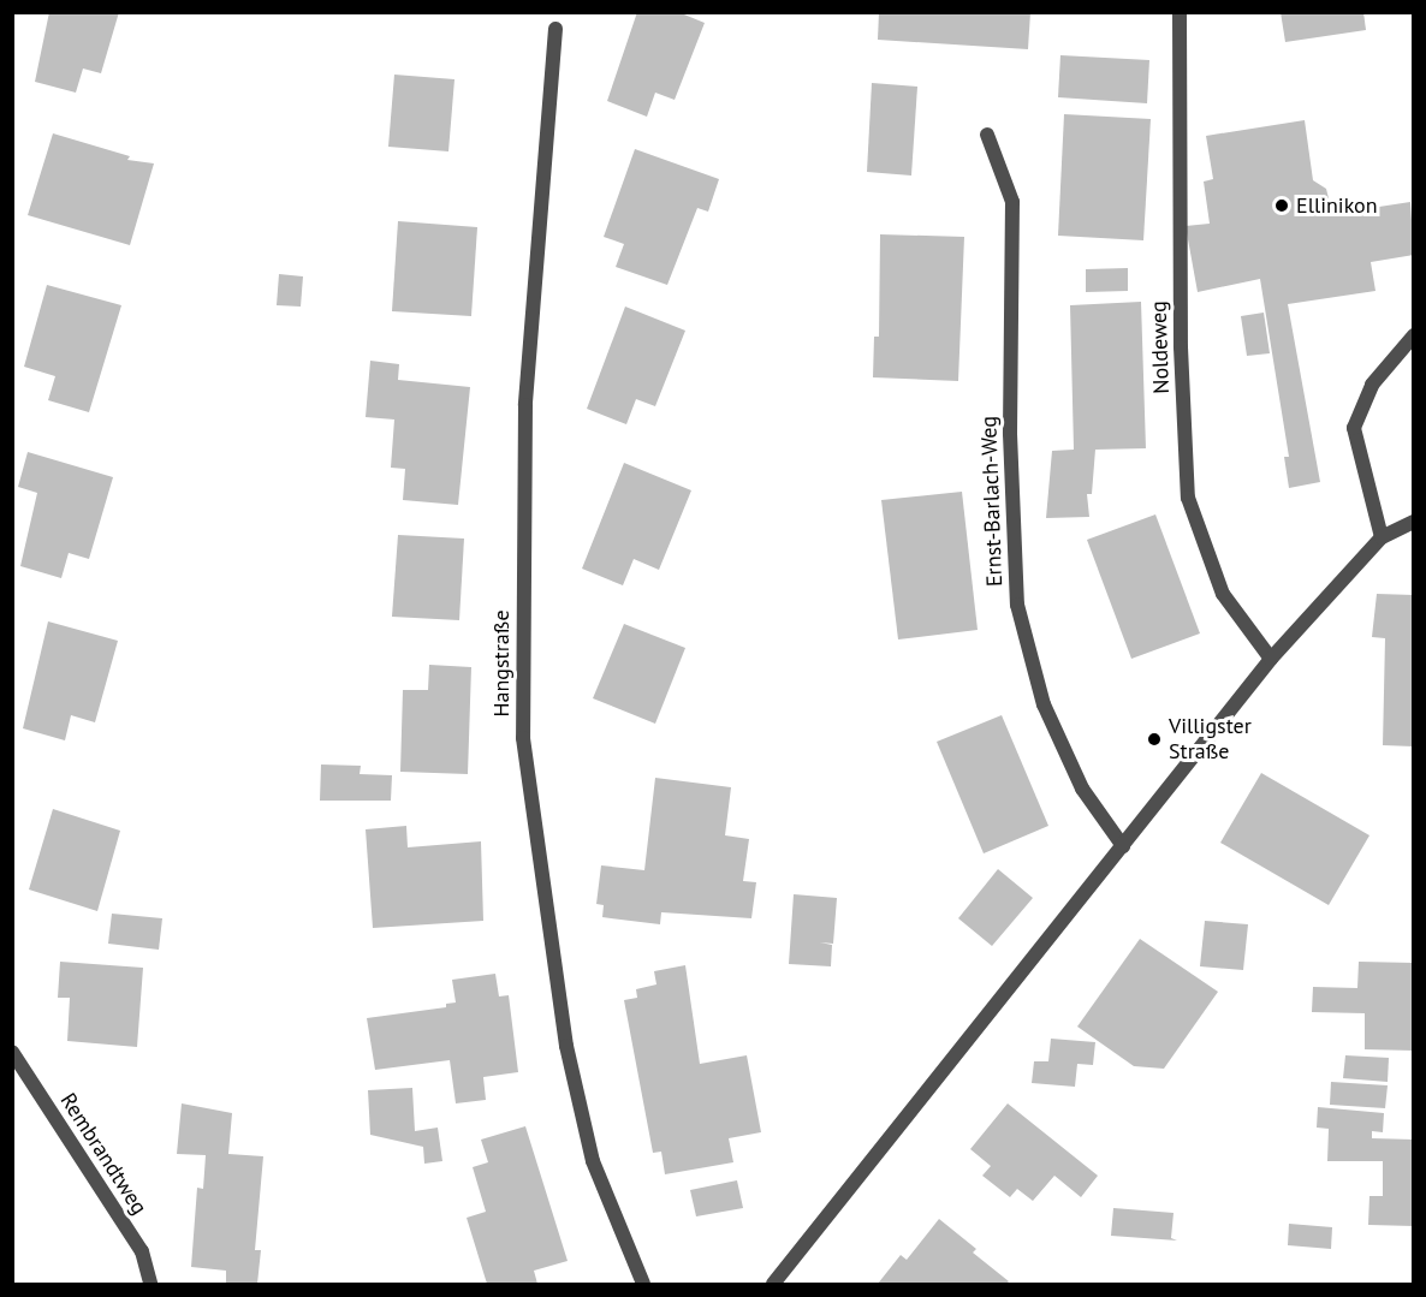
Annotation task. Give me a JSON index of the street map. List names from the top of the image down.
{
  "streets": {
    "street": [
      "Noldeweg",
      "Ernst-Barlach-Weg",
      "Hangstraße",
      "Rembrandtweg"
    ]
  },
  "places": ["Ellinikon", "Villigster Straße"]
}
